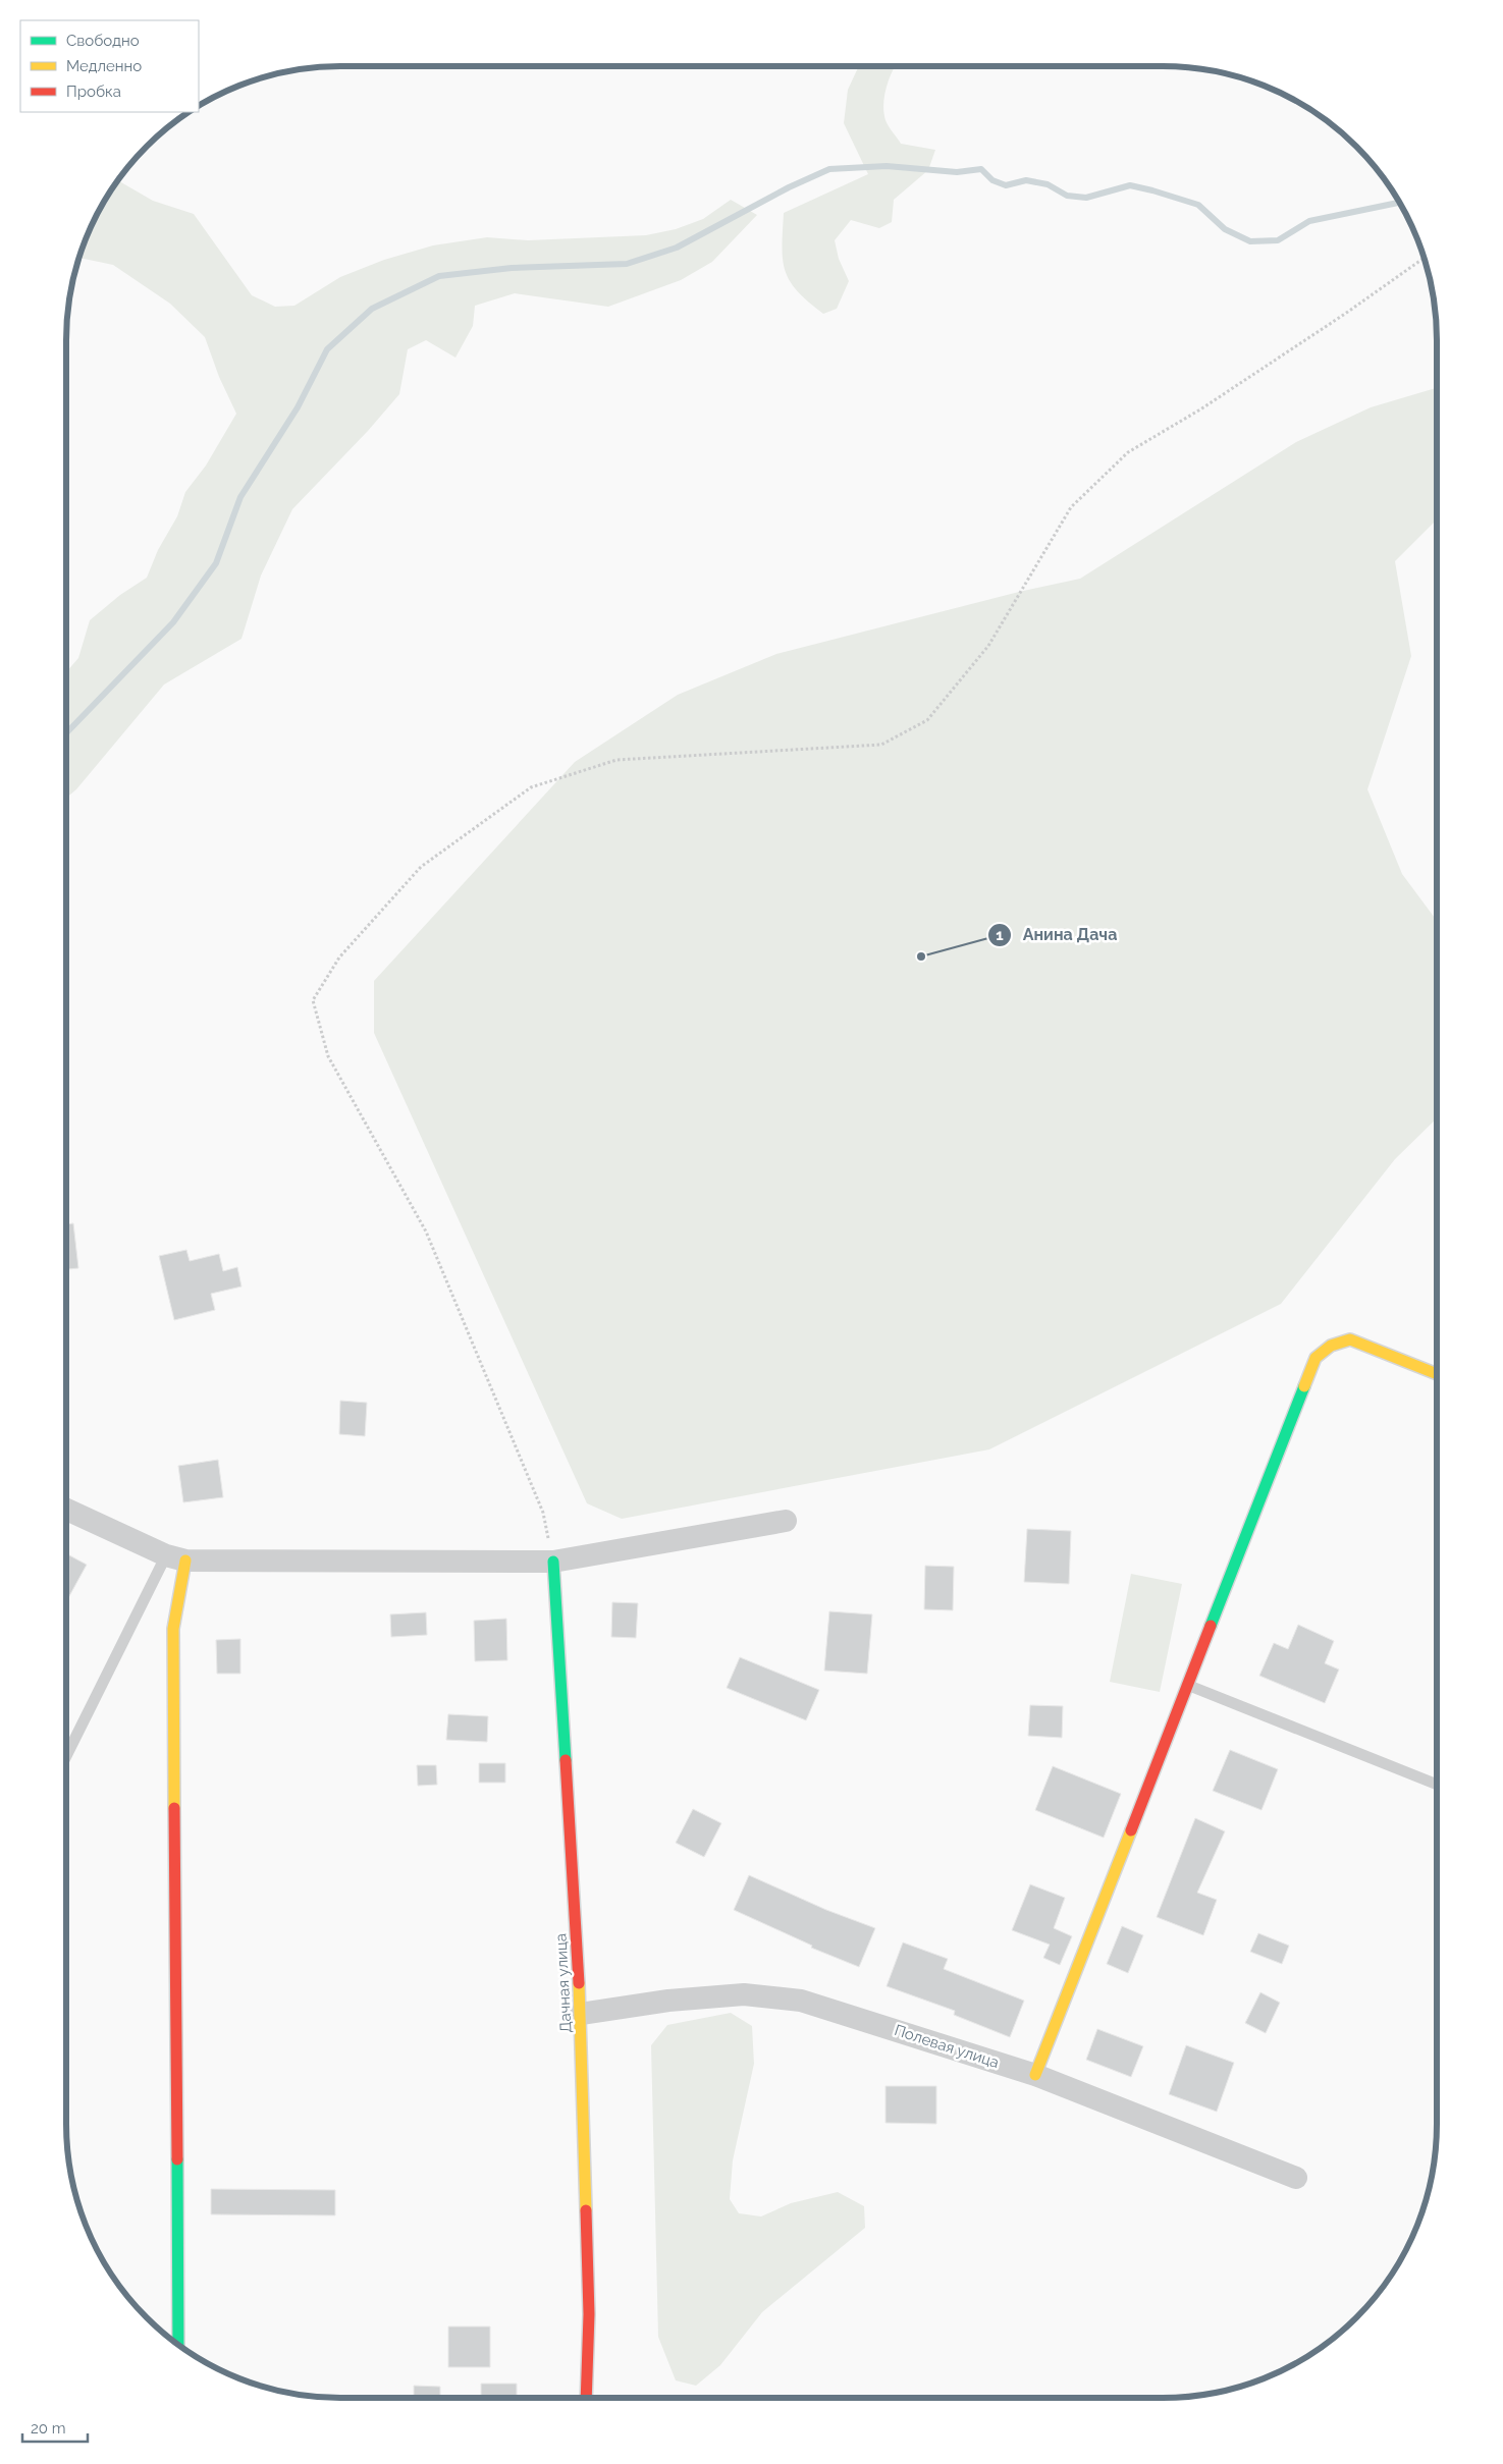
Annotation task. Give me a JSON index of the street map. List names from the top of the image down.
{
  "streets": {
    "street": ["Дачная улица", "Полевая улица"]
  },
  "crossings": [
    ["Дачная улица", "Полевая улица"]
  ],
  "places": ["Анина Дача"],
  "legend": ["Свободно", "Медленно", "Пробка"],
  "scale_bar": "20 m"
}
